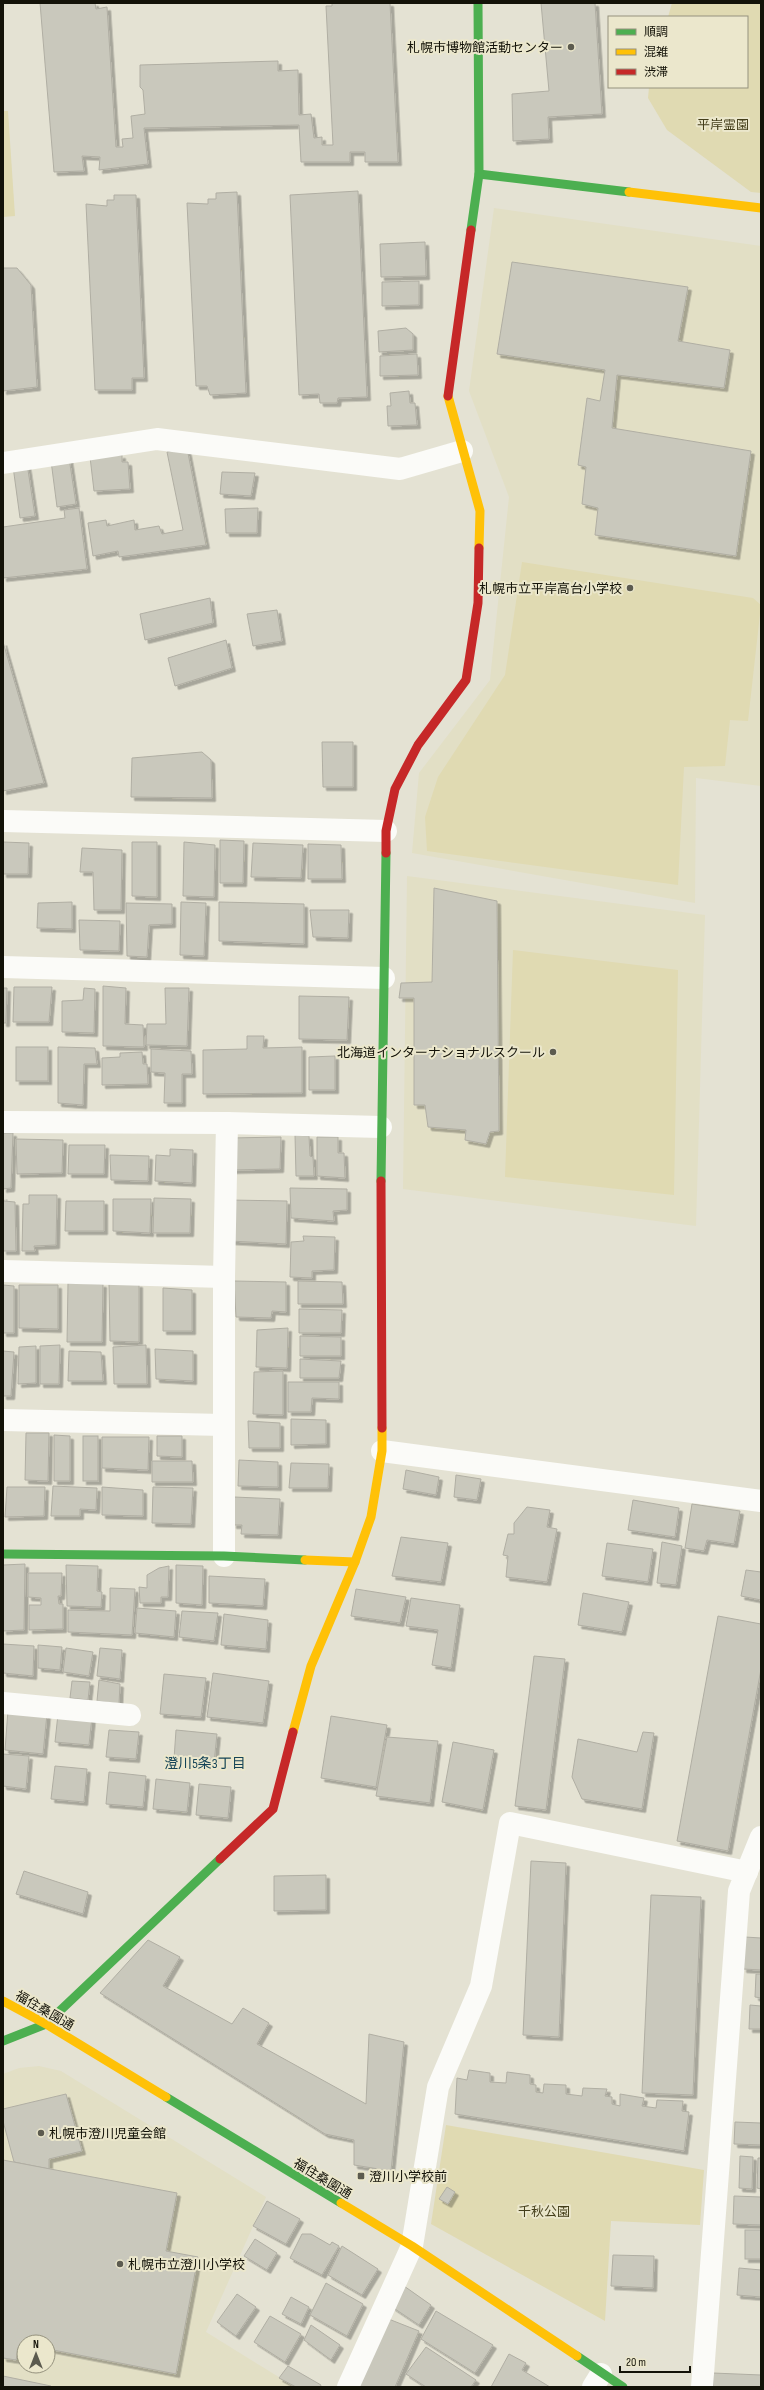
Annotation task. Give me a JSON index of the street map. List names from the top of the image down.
{
  "streets": {
    "street": ["福住桑園通"]
  },
  "districts": ["澄川5条3丁目"],
  "parks": ["平岸霊園", "千秋公園"],
  "places": {
    "other": [
      "札幌市博物館活動センター",
      "札幌市立平岸高台小学校",
      "北海道インターナショナルスクール",
      "札幌市澄川児童会館",
      "札幌市立澄川小学校"
    ],
    "transit": ["澄川小学校前"]
  },
  "legend": ["順調", "混雑", "渋滞"],
  "scale_bar": "20 m",
  "north": "top"
}
